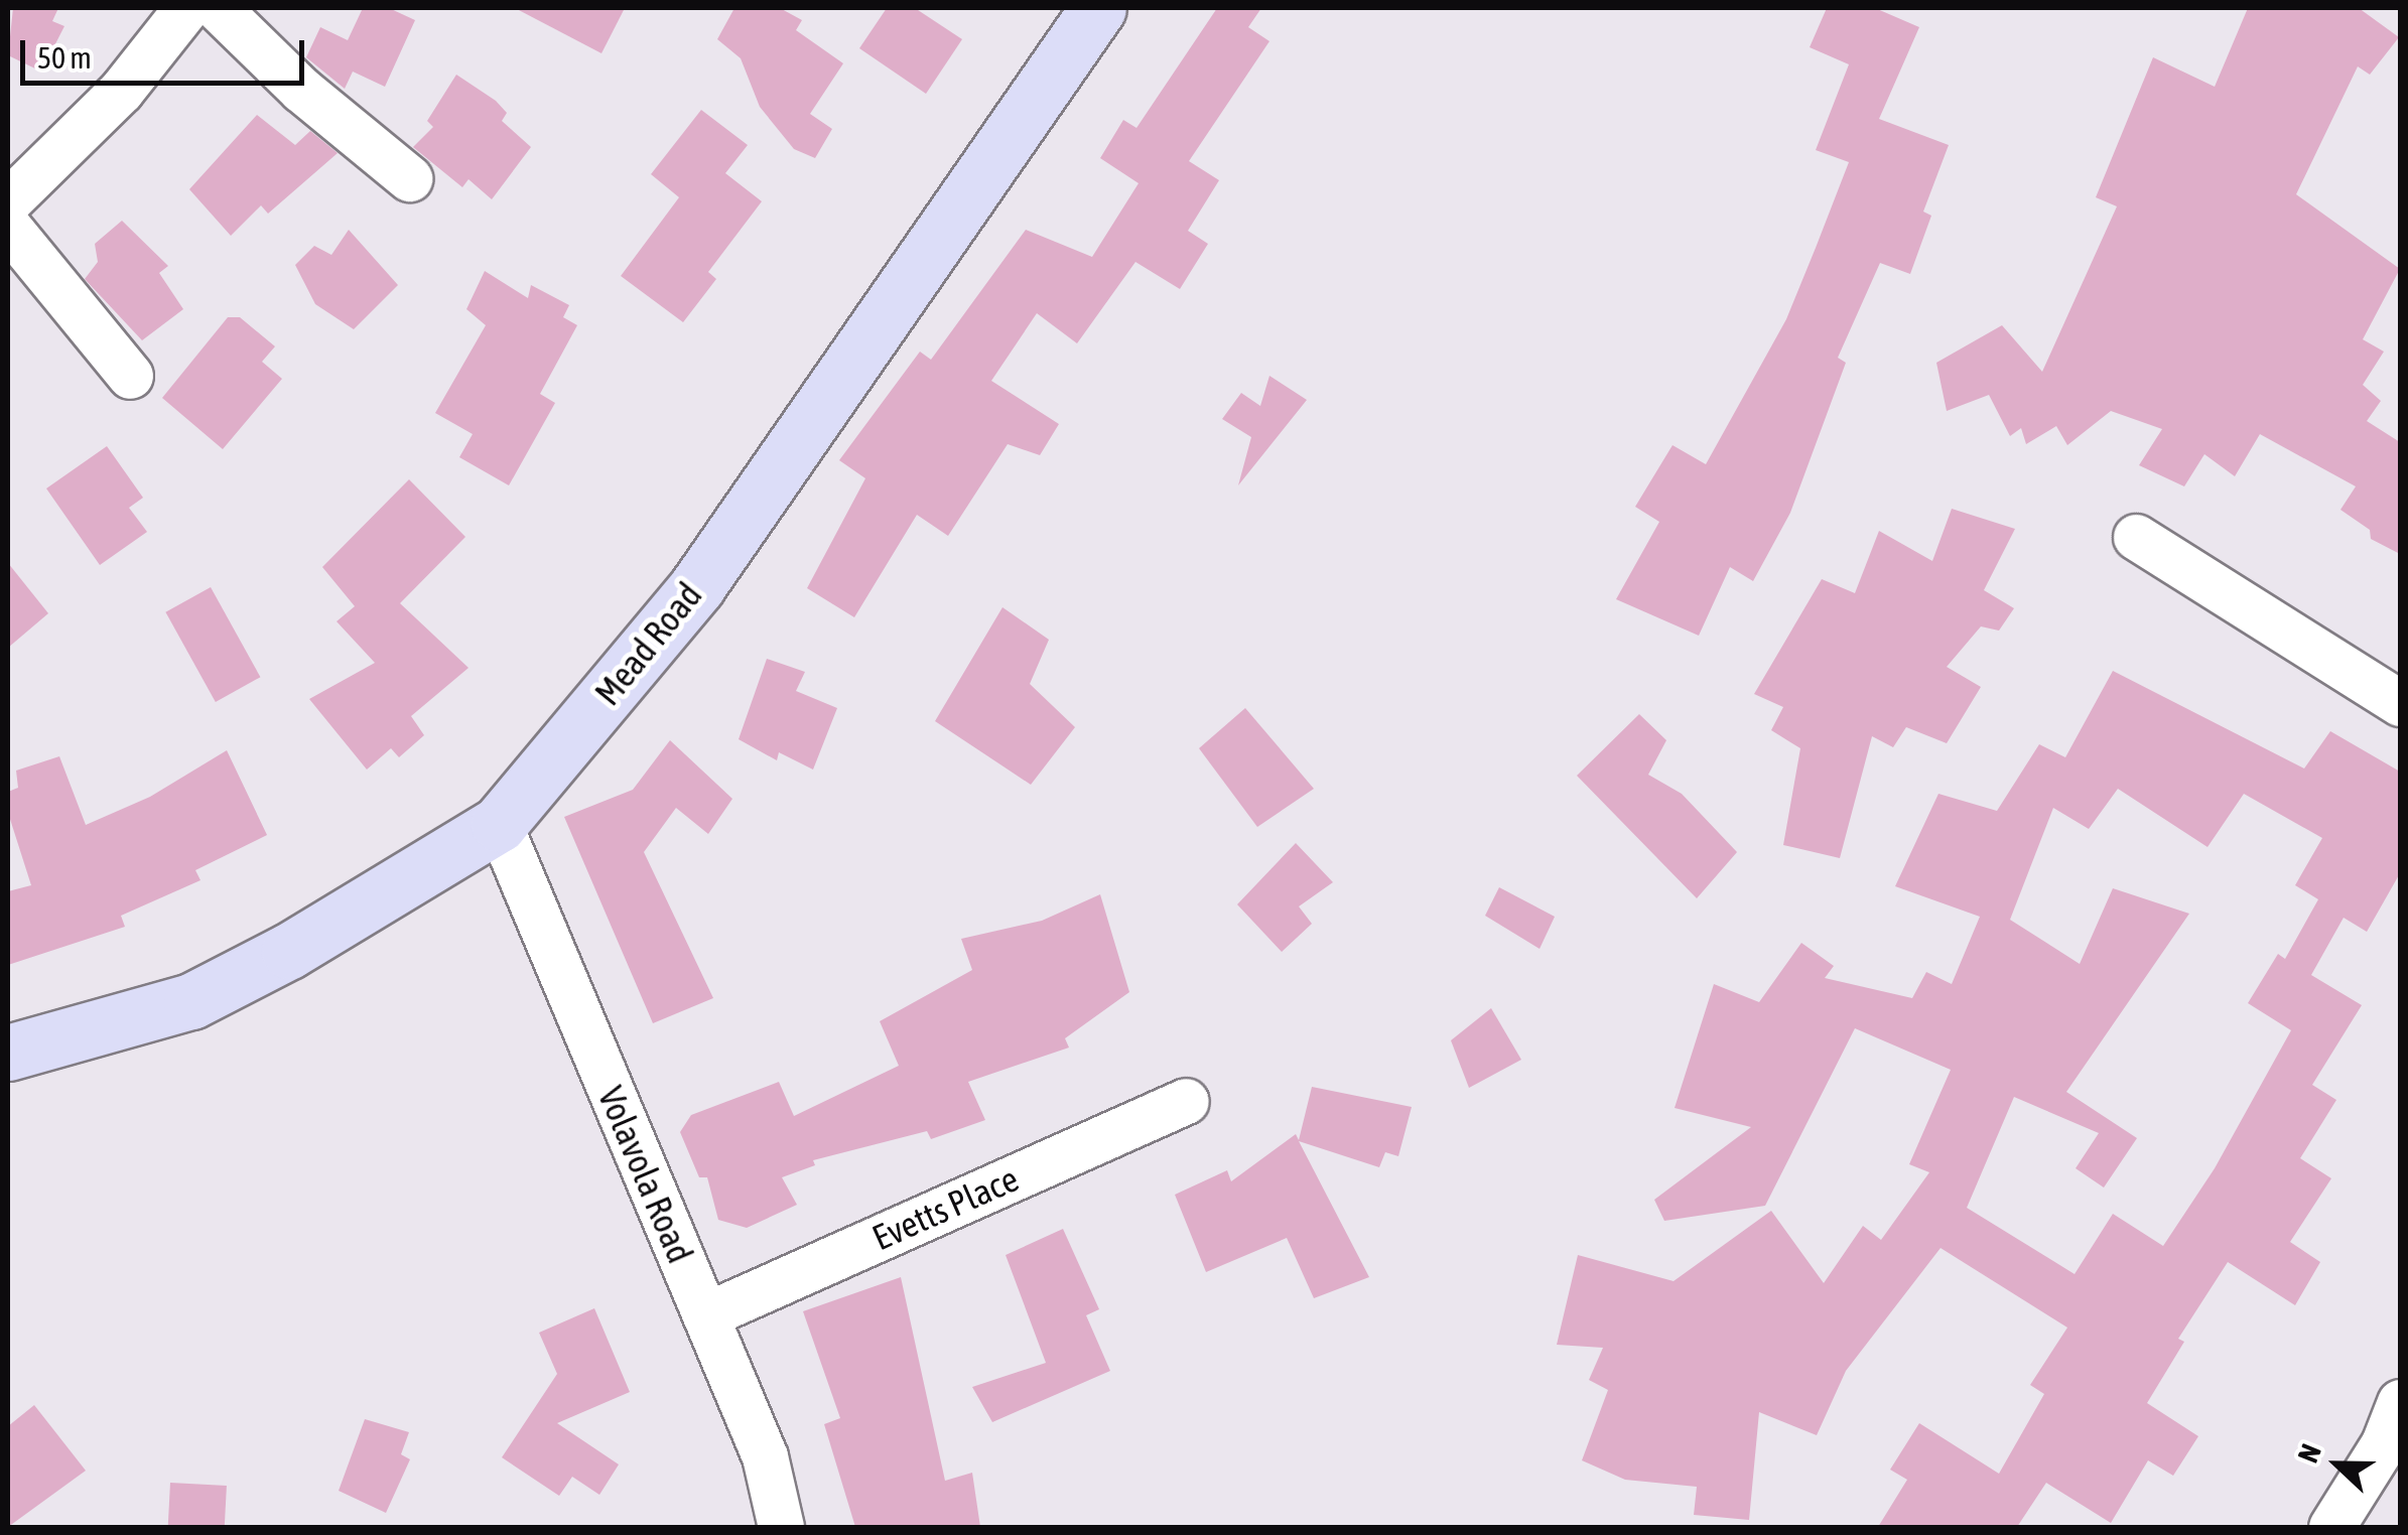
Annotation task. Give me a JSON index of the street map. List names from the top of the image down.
{
  "streets": {
    "main road": ["Mead Road"],
    "street": ["Volavola Road", "Evetts Place"]
  },
  "crossings": [
    ["Mead Road", "Volavola Road"],
    ["Volavola Road", "Evetts Place"]
  ],
  "scale_bar": "50 m",
  "north": "left"
}
